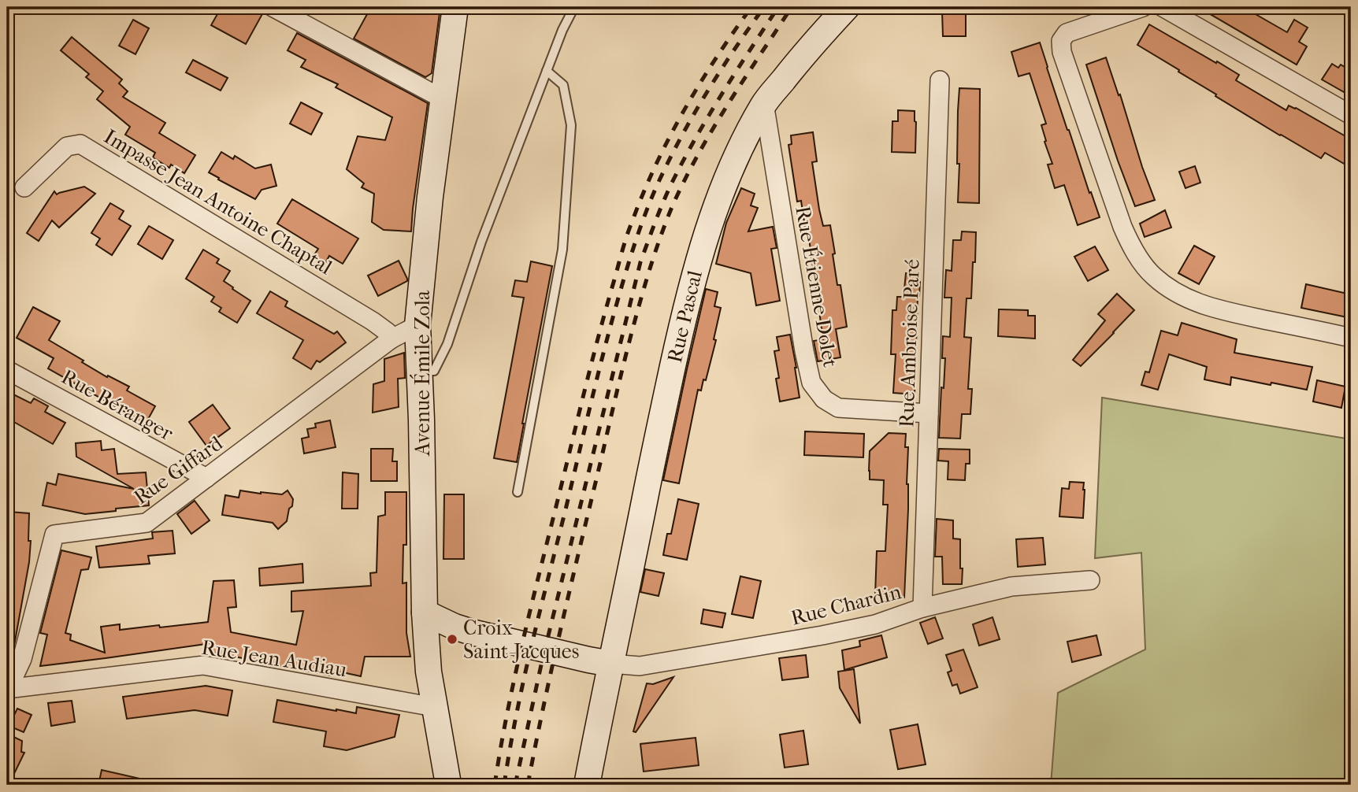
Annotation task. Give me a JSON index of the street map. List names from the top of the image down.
{
  "streets": {
    "main road": ["Rue Pascal", "Avenue Émile Zola"],
    "street": [
      "Impasse Jean Antoine Chaptal",
      "Rue Étienne Dolet",
      "Rue Ambroise Paré",
      "Rue Béranger",
      "Rue Giffard",
      "Rue Chardin",
      "Rue Jean Audiau"
    ]
  },
  "crossings": [
    ["Impasse Jean Antoine Chaptal", "Rue Giffard"],
    ["Rue Étienne Dolet", "Rue Pascal"],
    ["Rue Étienne Dolet", "Rue Ambroise Paré"],
    ["Rue Pascal", "Rue Chardin"],
    ["Rue Ambroise Paré", "Rue Chardin"],
    ["Avenue Émile Zola", "Rue Giffard"],
    ["Avenue Émile Zola", "Rue Jean Audiau"],
    ["Rue Béranger", "Rue Giffard"],
    ["Rue Giffard", "Rue Jean Audiau"]
  ],
  "places": ["Croix Saint-Jacques"]
}
